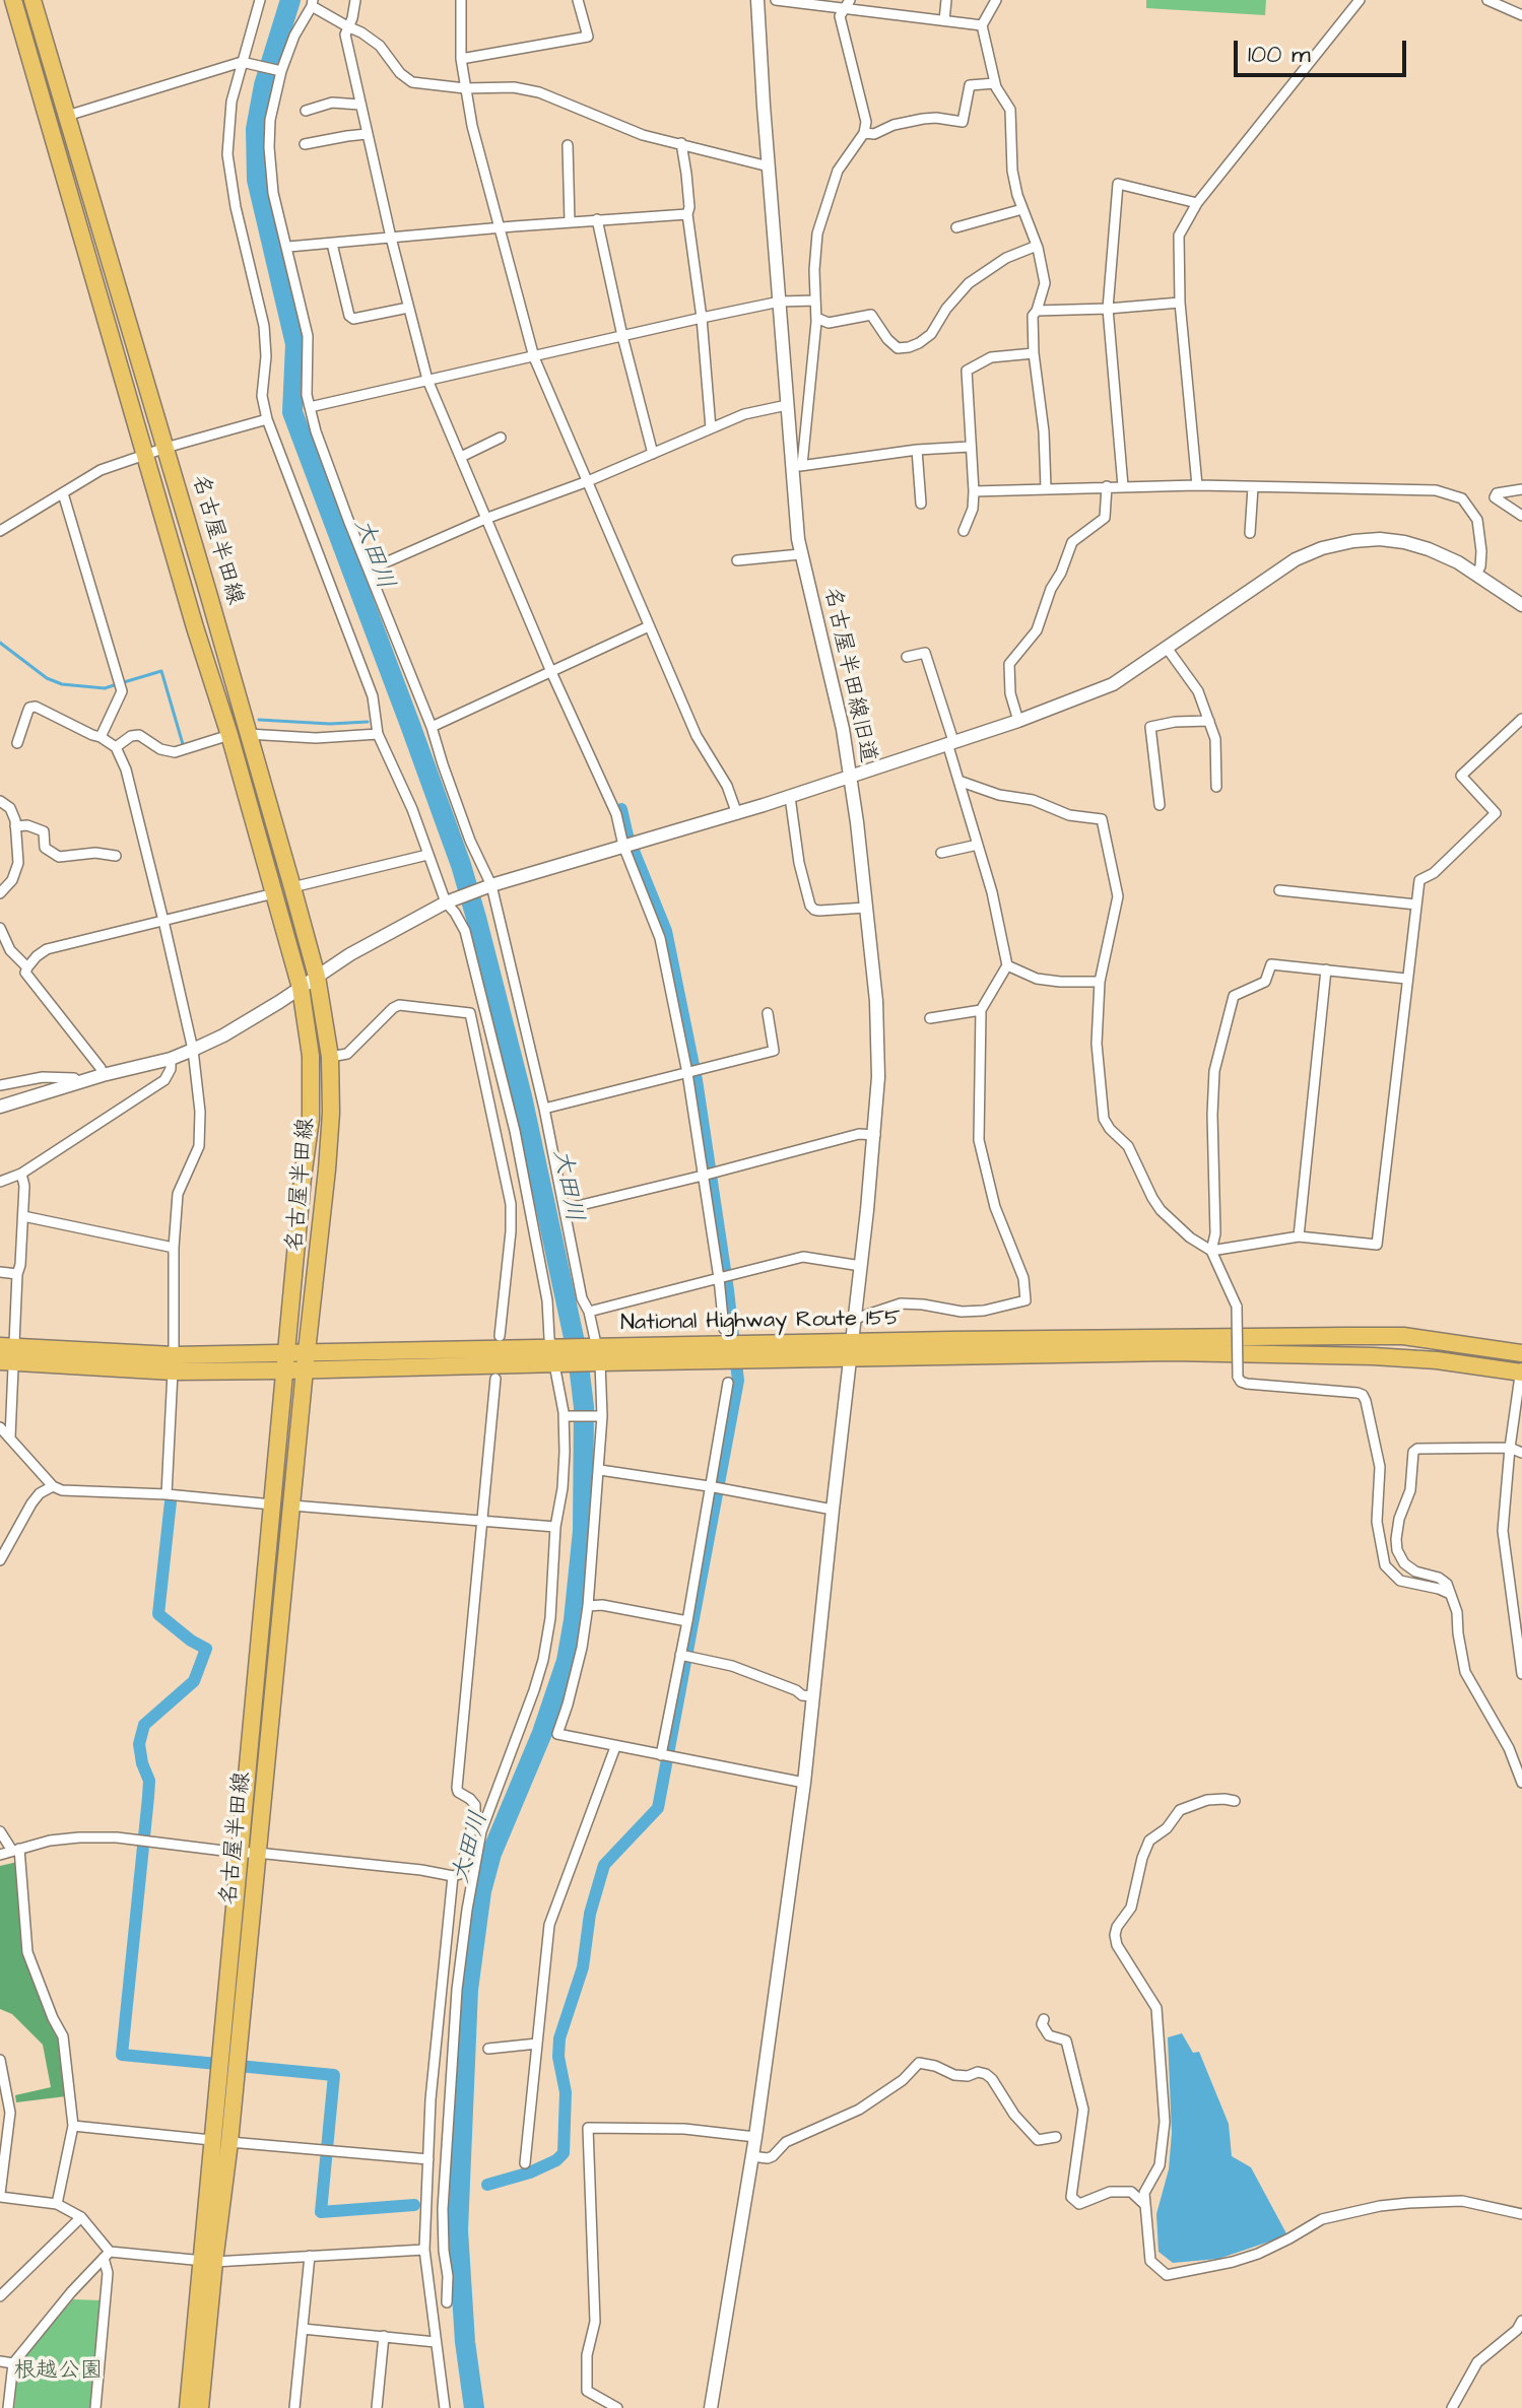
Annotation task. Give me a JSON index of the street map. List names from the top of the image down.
{
  "streets": {
    "main road": ["名古屋半田線", "National Highway Route 155"],
    "street": ["名古屋半田線旧道"]
  },
  "crossings": [
    ["名古屋半田線", "National Highway Route 155"],
    ["名古屋半田線旧道", "National Highway Route 155"]
  ],
  "water": ["大田川"],
  "parks": ["根越公園"],
  "scale_bar": "100 m"
}
